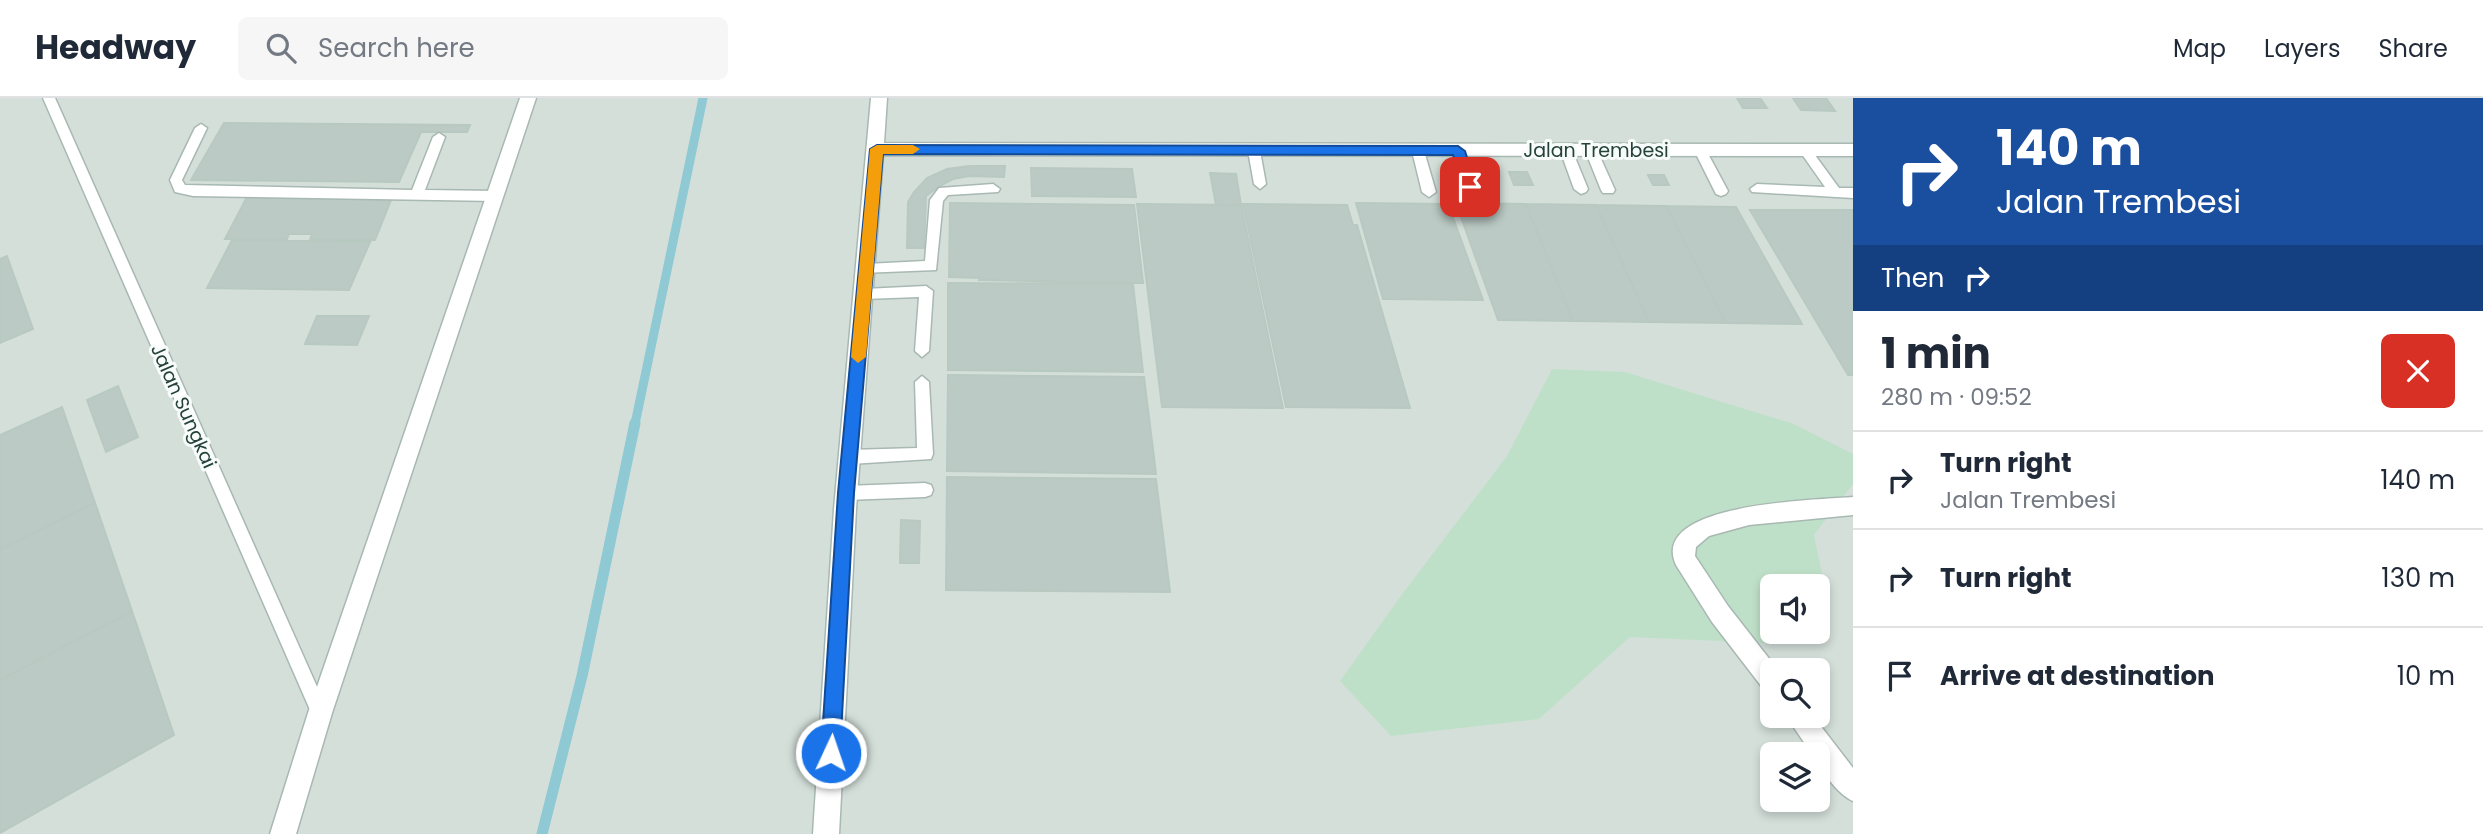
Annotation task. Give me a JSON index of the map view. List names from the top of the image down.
{
  "streets": {
    "street": ["Jalan Trembesi"],
    "lane": ["Jalan Sungkai"]
  },
  "page": {
    "header": "Headway",
    "search": "Search here",
    "nav": ["Map", "Layers", "Share"],
    "turn": ["140 m", "Jalan Trembesi"],
    "then": "Then",
    "heading": ["1 min", "280 m · 09:52"],
    "list": [
      {
        "name": "Turn right",
        "note": "Jalan Trembesi",
        "value": "140 m"
      },
      {
        "name": "Turn right",
        "value": "130 m"
      },
      {
        "name": "Arrive at destination",
        "value": "10 m"
      }
    ]
  }
}
